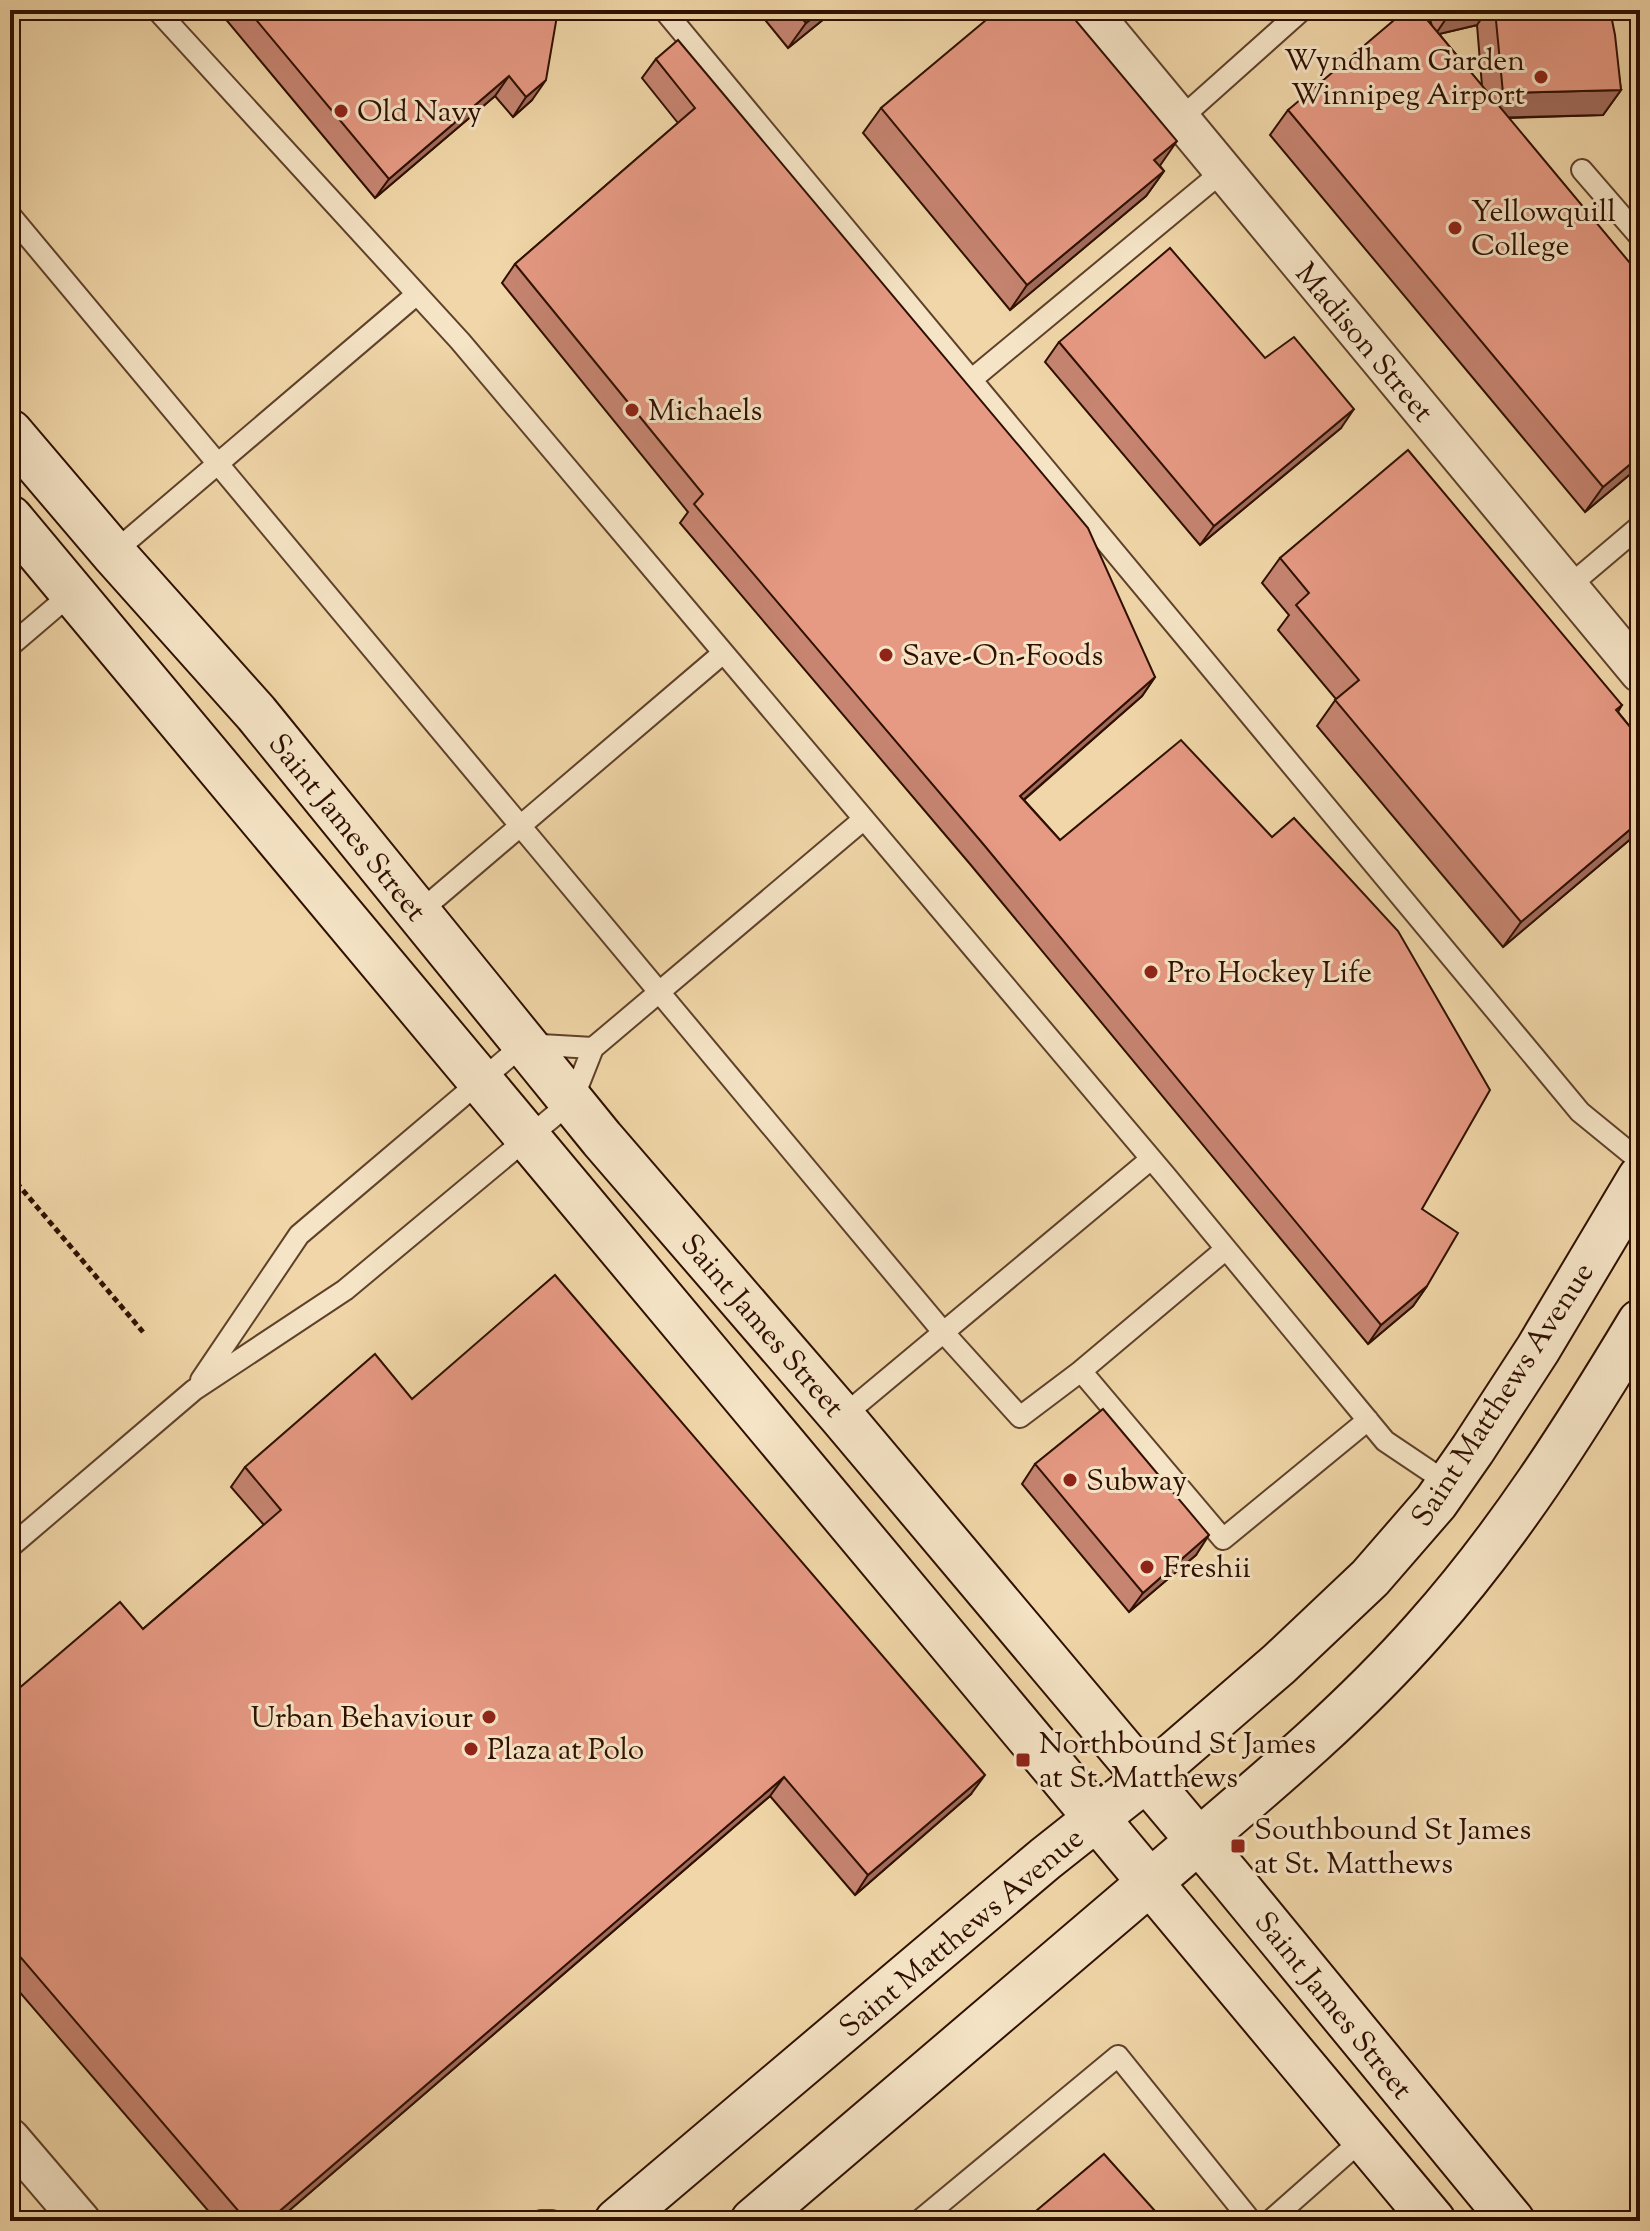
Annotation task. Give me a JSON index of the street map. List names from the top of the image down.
{
  "streets": {
    "main road": ["Saint James Street", "Saint Matthews Avenue"],
    "street": ["Madison Street"]
  },
  "crossings": [
    ["Saint James Street", "Saint Matthews Avenue"]
  ],
  "places": {
    "other": [
      "Wyndham Garden Winnipeg Airport",
      "Old Navy",
      "Yellowquill College",
      "Michaels",
      "Save-On-Foods",
      "Pro Hockey Life",
      "Subway",
      "Freshii",
      "Urban Behaviour",
      "Plaza at Polo"
    ],
    "transit": ["Northbound St James at St. Matthews", "Southbound St James at St. Matthews"]
  }
}
